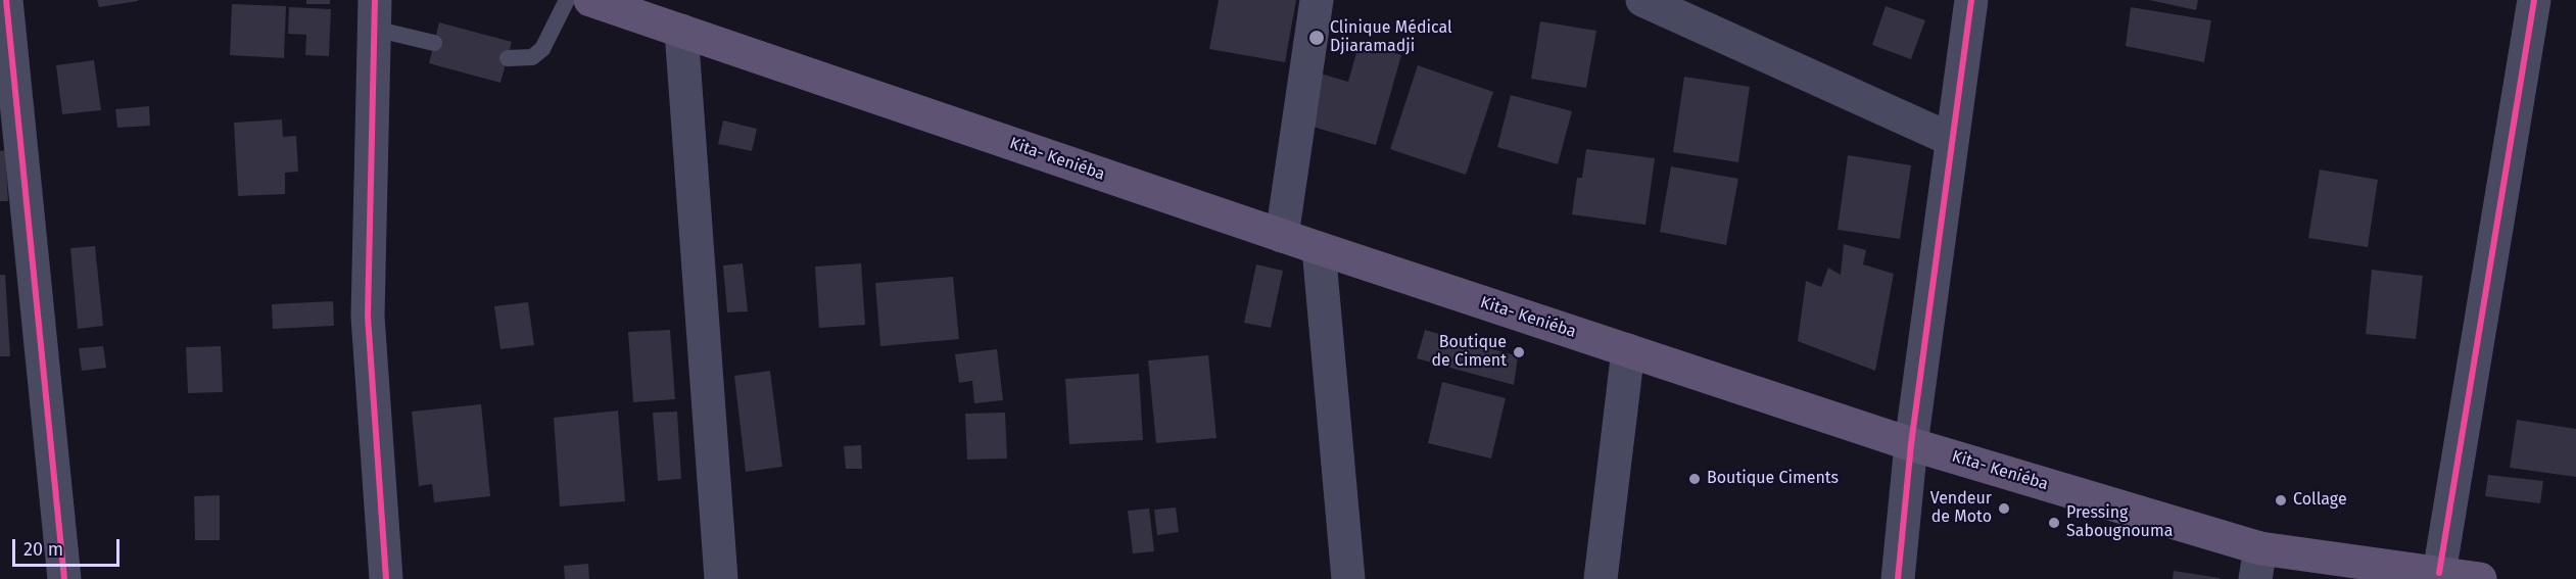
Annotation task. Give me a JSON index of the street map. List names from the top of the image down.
{
  "streets": {
    "main road": ["Kita- Keniéba"]
  },
  "places": [
    "Clinique Médical Djiaramadji",
    "Boutique de Ciment",
    "Boutique Ciments",
    "Collage",
    "Vendeur de Moto",
    "Pressing Sabougnouma"
  ],
  "scale_bar": "20 m"
}
